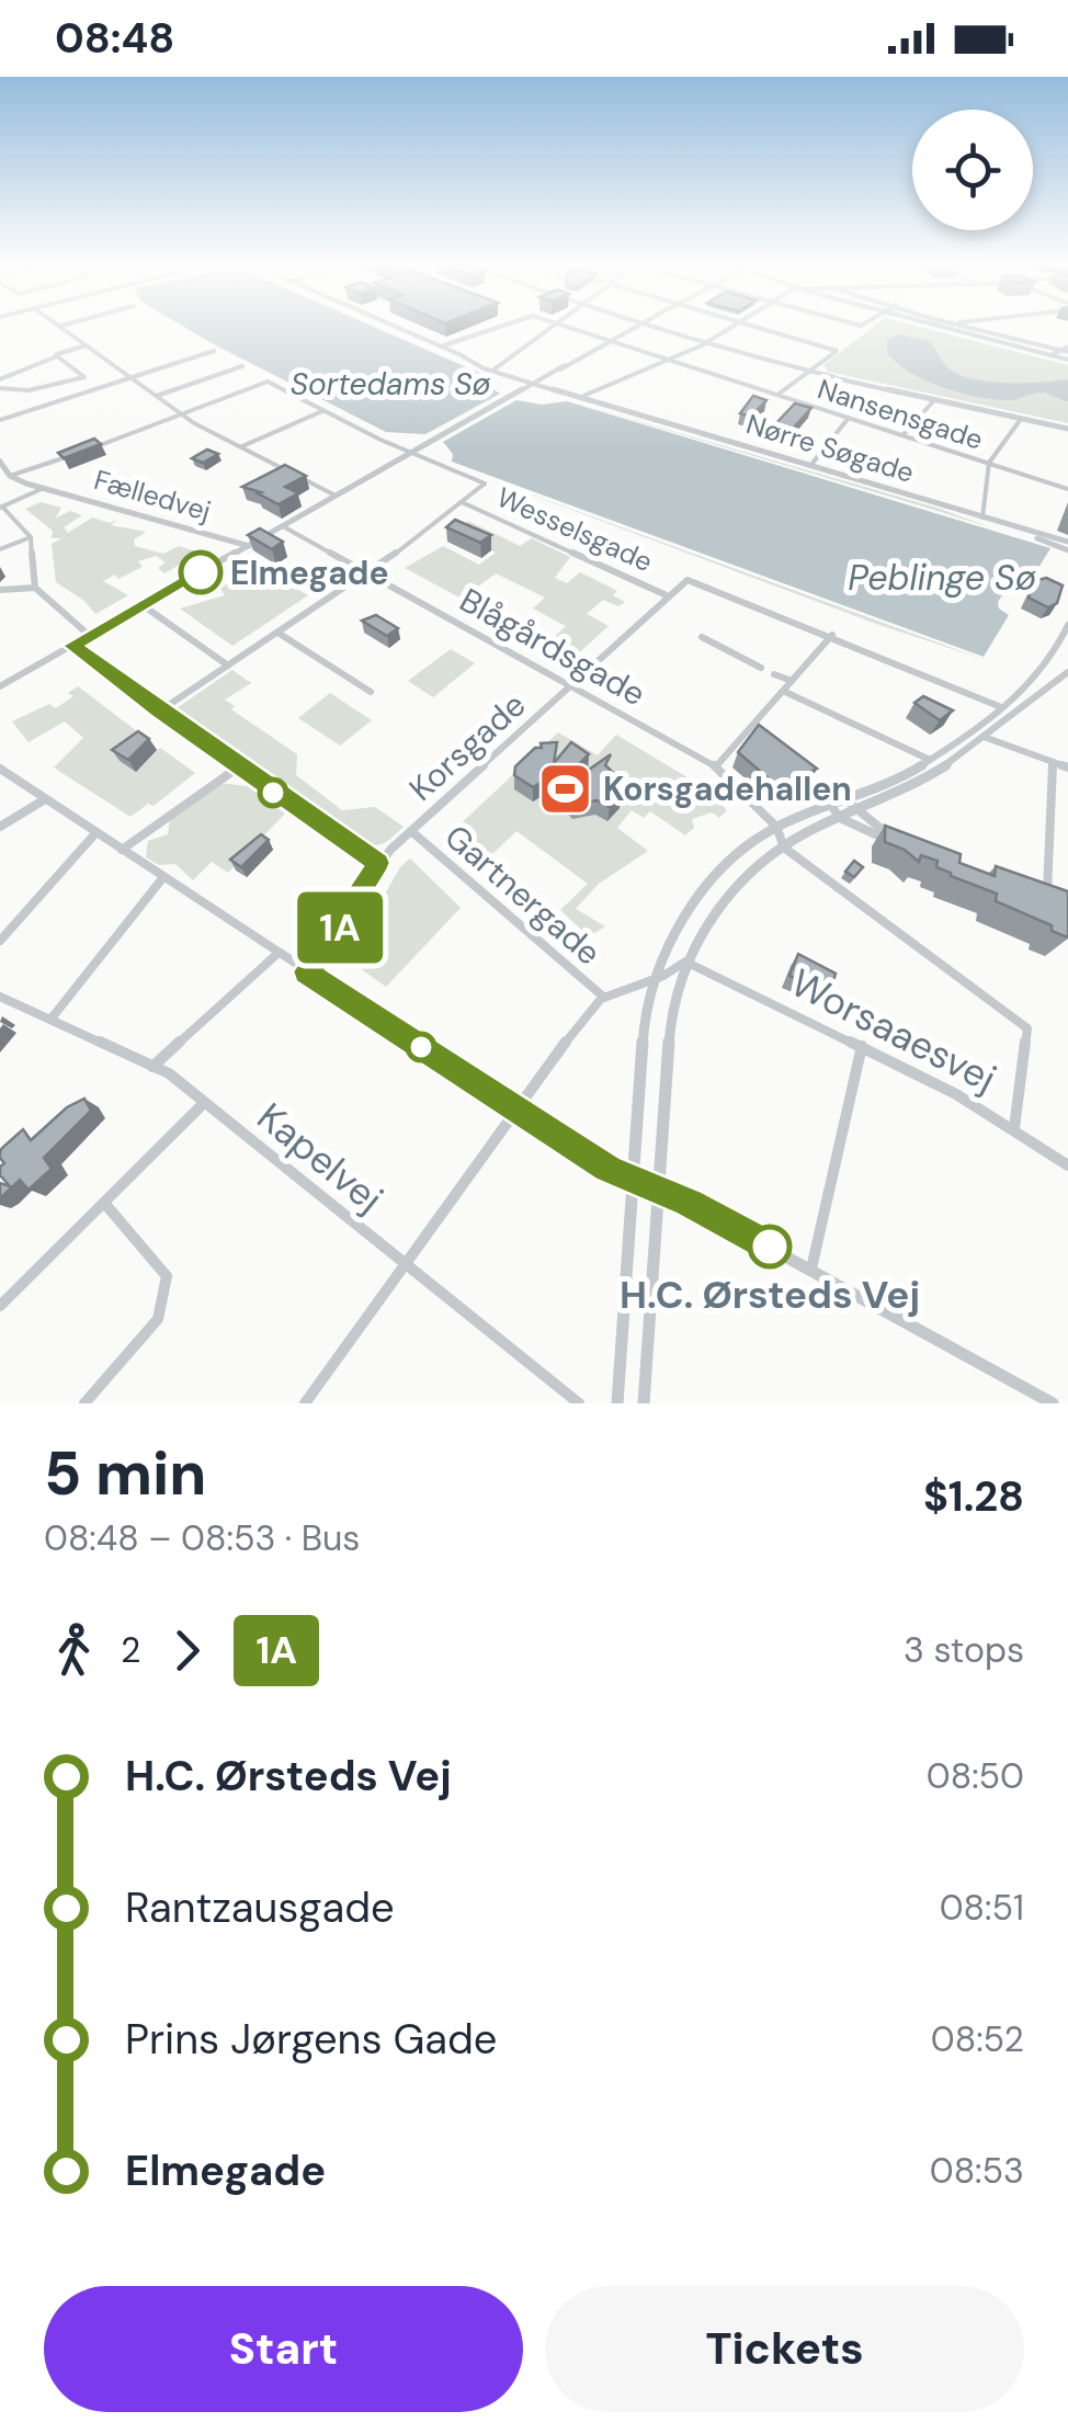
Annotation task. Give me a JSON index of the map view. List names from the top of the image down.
{
  "streets": {
    "street": [
      "Nansensgade",
      "Nørre Søgade",
      "Fælledvej",
      "Wesselsgade",
      "Blågårdsgade",
      "Korsgade",
      "Gartnergade",
      "Worsaaesvej",
      "Kapelvej"
    ]
  },
  "crossings": [
    ["Wesselsgade", "Korsgade"],
    ["Blågårdsgade", "Korsgade"],
    ["Korsgade", "Gartnergade"]
  ],
  "water": ["Sortedams Sø", "Peblinge Sø"],
  "places": {
    "other": ["Elmegade", "H.C. Ørsteds Vej"],
    "sports": ["Korsgadehallen"]
  },
  "lines": ["bus line 1A"],
  "page": {
    "status": "08:48",
    "on_map": "1A",
    "heading": ["5 min", "08:48 – 08:53 · Bus", "$1.28"],
    "legs": ["2", "1A", "3 stops"],
    "list": [
      {
        "name": "H.C. Ørsteds Vej",
        "value": "08:50"
      },
      {
        "name": "Rantzausgade",
        "value": "08:51"
      },
      {
        "name": "Prins Jørgens Gade",
        "value": "08:52"
      },
      {
        "name": "Elmegade",
        "value": "08:53"
      }
    ],
    "buttons": ["Start", "Tickets"]
  }
}
